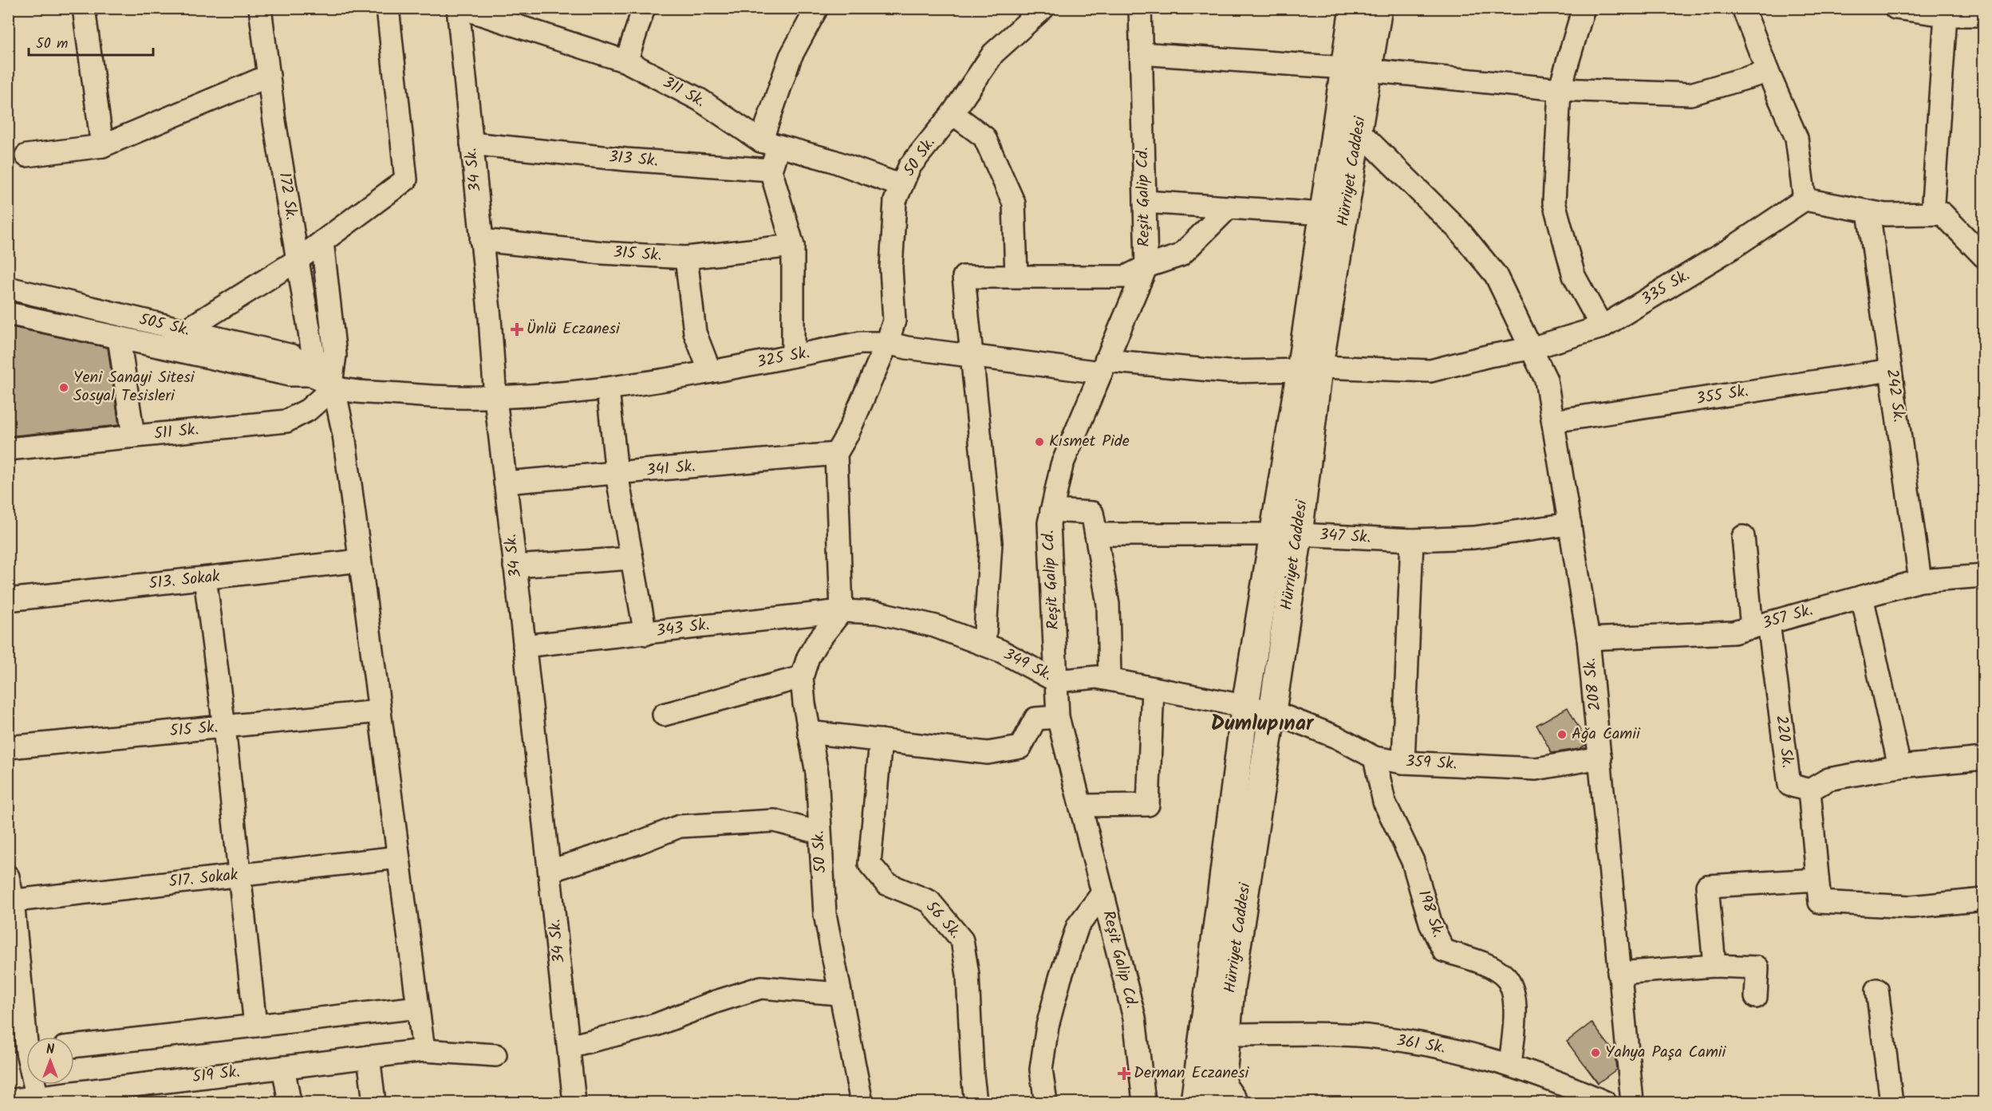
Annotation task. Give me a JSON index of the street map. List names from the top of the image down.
{
  "streets": {
    "main road": ["Hürriyet Caddesi"],
    "street": [
      "311 Sk.",
      "50 Sk.",
      "313 Sk.",
      "34 Sk.",
      "172 Sk.",
      "Reşit Galip Cd.",
      "315 Sk.",
      "335 Sk.",
      "505 Sk.",
      "325 Sk.",
      "355 Sk.",
      "242 Sk.",
      "511 Sk.",
      "341 Sk.",
      "347 Sk.",
      "513. Sokak",
      "357 Sk.",
      "343 Sk.",
      "349 Sk.",
      "208 Sk.",
      "515 Sk.",
      "220 Sk.",
      "359 Sk.",
      "517. Sokak",
      "198 Sk.",
      "56 Sk.",
      "361 Sk.",
      "519 Sk."
    ]
  },
  "crossings": [
    ["311 Sk.", "50 Sk."],
    ["50 Sk.", "325 Sk."],
    ["50 Sk.", "341 Sk."],
    ["50 Sk.", "343 Sk."],
    ["50 Sk.", "349 Sk."],
    ["313 Sk.", "34 Sk."],
    ["34 Sk.", "315 Sk."],
    ["34 Sk.", "325 Sk."],
    ["34 Sk.", "341 Sk."],
    ["34 Sk.", "343 Sk."],
    ["Hürriyet Caddesi", "335 Sk."],
    ["Hürriyet Caddesi", "325 Sk."],
    ["Hürriyet Caddesi", "347 Sk."],
    ["Hürriyet Caddesi", "349 Sk."],
    ["Hürriyet Caddesi", "208 Sk."],
    ["Hürriyet Caddesi", "359 Sk."],
    ["Hürriyet Caddesi", "361 Sk."],
    ["172 Sk.", "505 Sk."],
    ["172 Sk.", "511 Sk."],
    ["Reşit Galip Cd.", "325 Sk."],
    ["Reşit Galip Cd.", "349 Sk."],
    ["335 Sk.", "325 Sk."],
    ["335 Sk.", "208 Sk."],
    ["505 Sk.", "325 Sk."],
    ["505 Sk.", "511 Sk."],
    ["355 Sk.", "242 Sk."],
    ["355 Sk.", "208 Sk."],
    ["242 Sk.", "357 Sk."],
    ["347 Sk.", "208 Sk."],
    ["357 Sk.", "208 Sk."],
    ["357 Sk.", "220 Sk."],
    ["343 Sk.", "349 Sk."],
    ["349 Sk.", "359 Sk."],
    ["208 Sk.", "359 Sk."],
    ["359 Sk.", "198 Sk."],
    ["198 Sk.", "361 Sk."]
  ],
  "districts": ["Dumlupınar"],
  "places": {
    "health": ["Ünlü Eczanesi", "Derman Eczanesi"],
    "other": [
      "Yeni Sanayi Sitesi Sosyal Tesisleri",
      "Kısmet Pide",
      "Ağa Camii",
      "Yahya Paşa Camii"
    ]
  },
  "scale_bar": "50 m",
  "north": "top"
}
